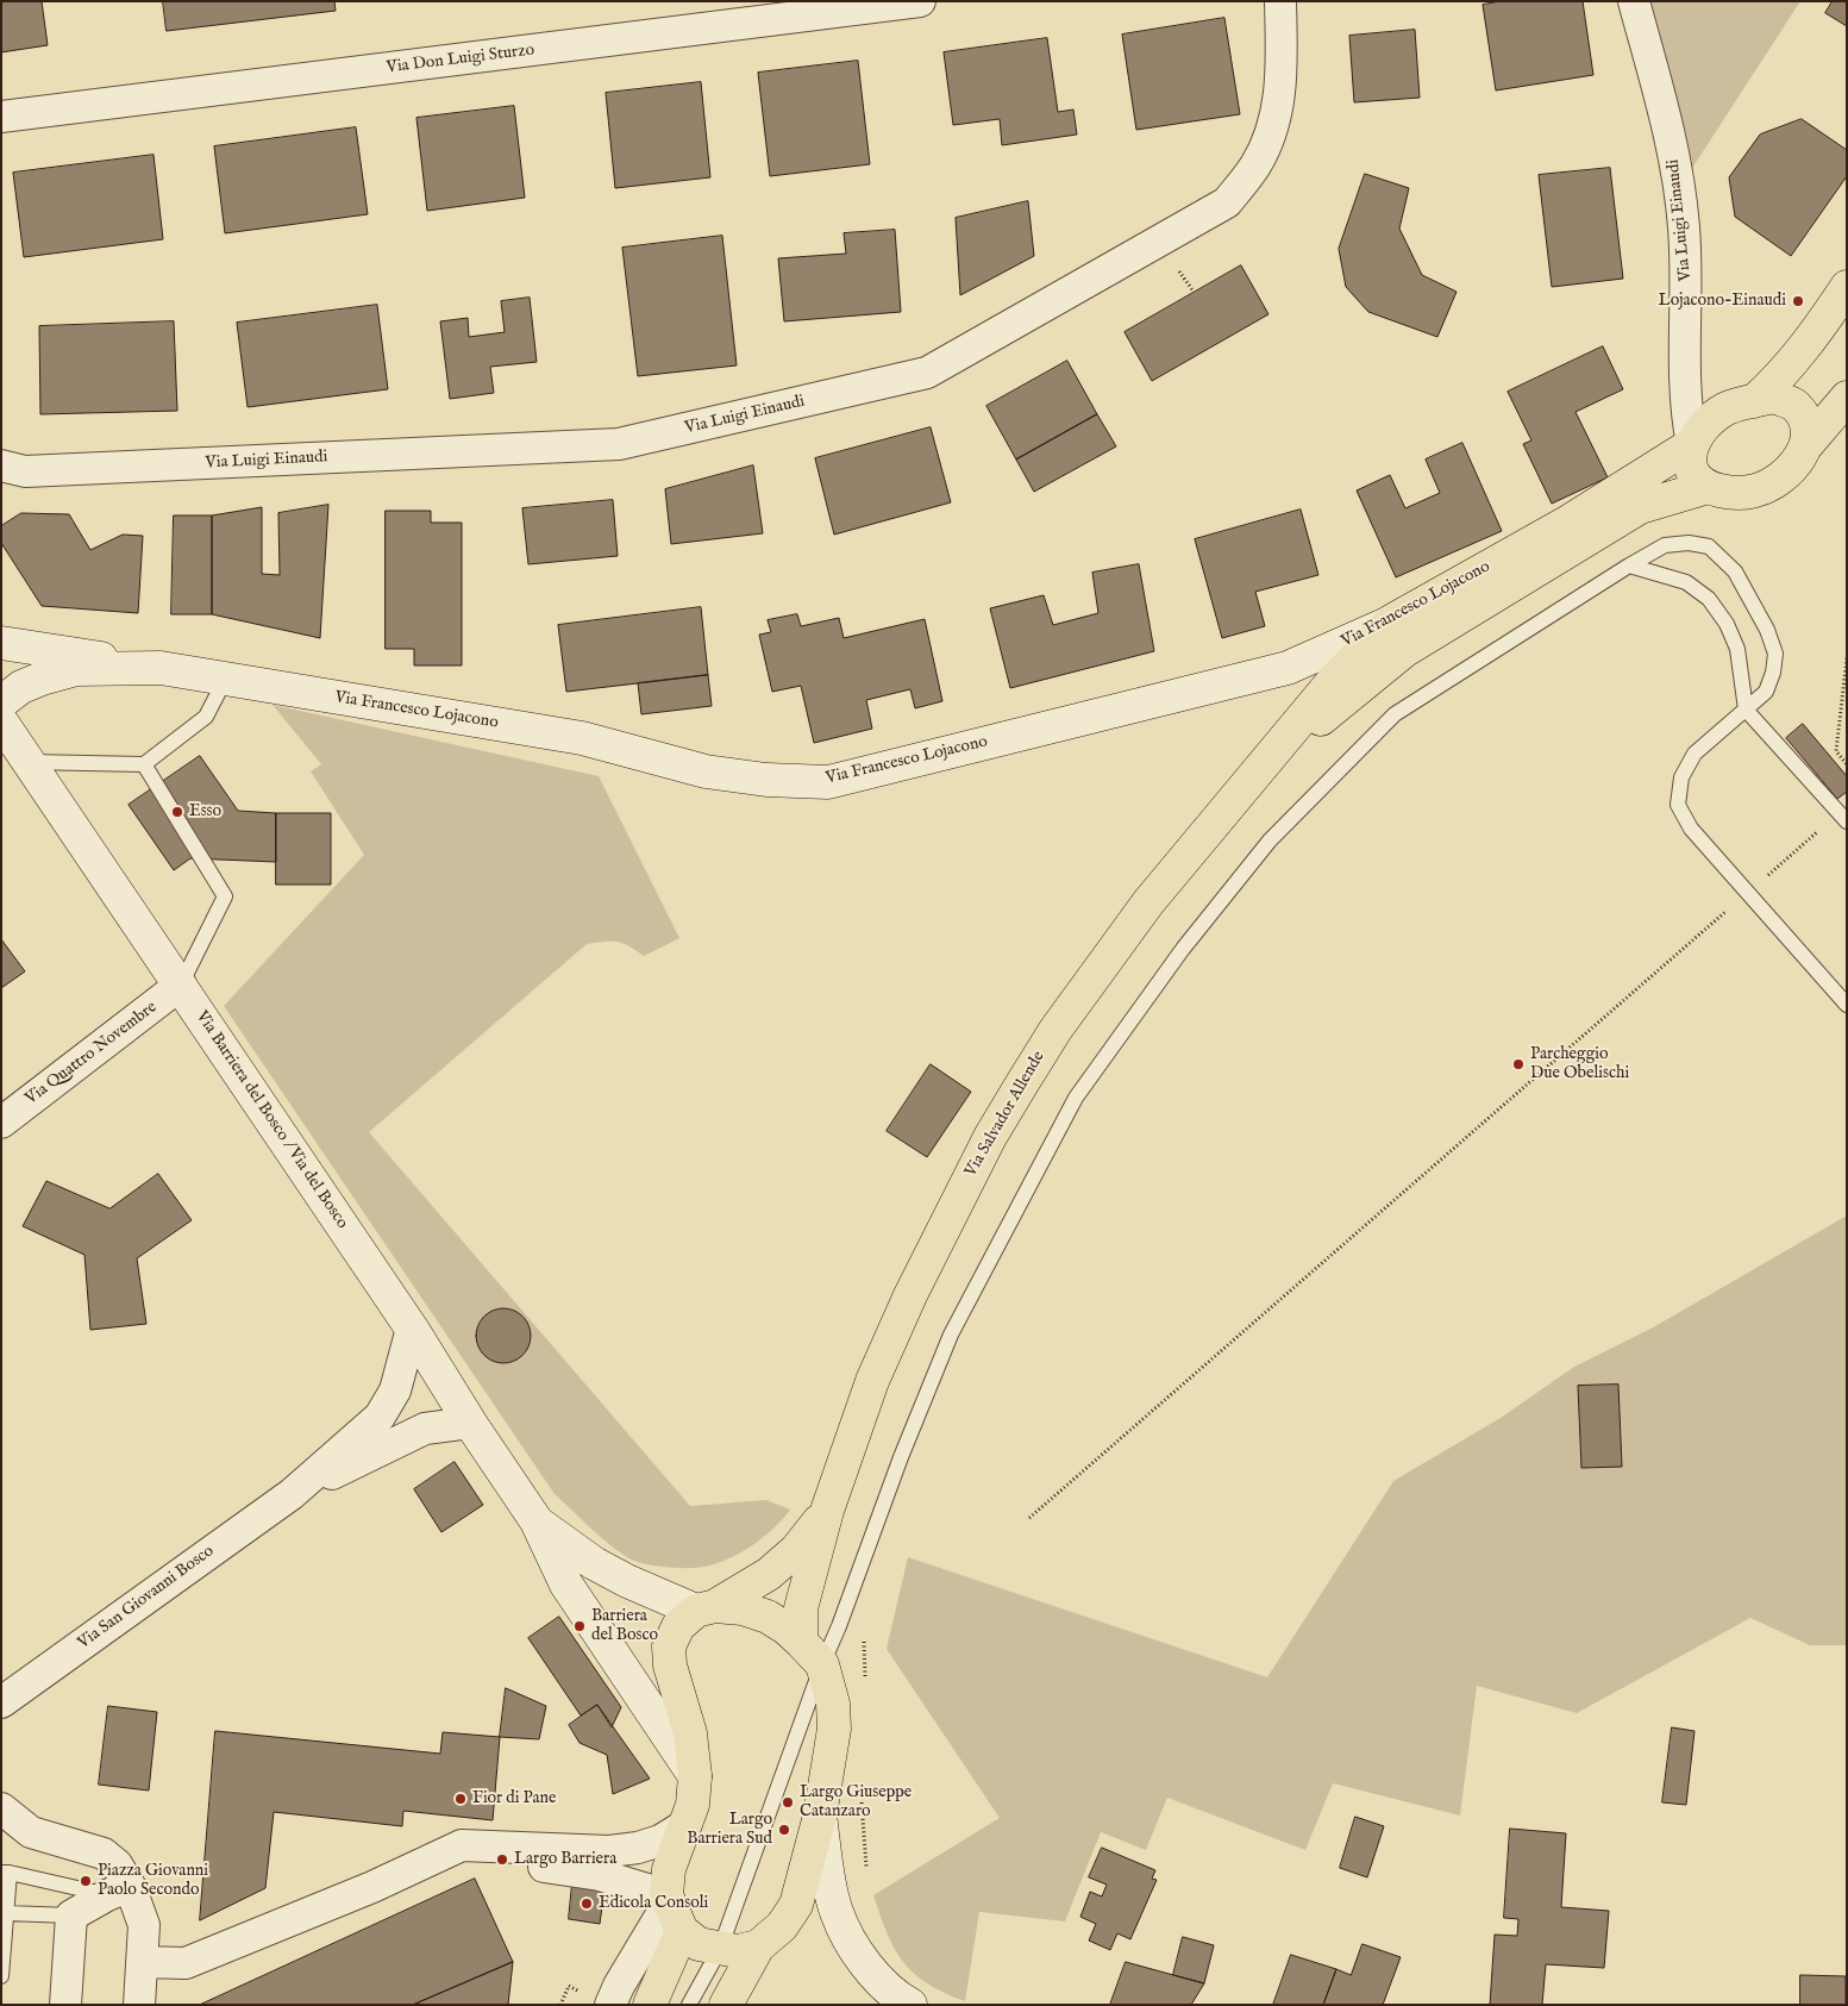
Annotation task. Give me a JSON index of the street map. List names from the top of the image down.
{
  "streets": {
    "main road": ["Via Francesco Lojacono", "Via Salvador Allende", "Via Barriera del Bosco / Via del Bosco"],
    "street": [
      "Via Don Luigi Sturzo",
      "Via Luigi Einaudi",
      "Via Quattro Novembre",
      "Via San Giovanni Bosco"
    ]
  },
  "crossings": [
    ["Via Luigi Einaudi", "Via Francesco Lojacono"],
    ["Via Francesco Lojacono", "Via Salvador Allende"],
    ["Via Quattro Novembre", "Via Barriera del Bosco / Via del Bosco"]
  ],
  "places": [
    "Lojacono-Einaudi",
    "Esso",
    "Parcheggio Due Obelischi",
    "Barriera del Bosco",
    "Fior di Pane",
    "Largo Giuseppe Catanzaro",
    "Largo Barriera Sud",
    "Largo Barriera",
    "Piazza Giovanni Paolo Secondo",
    "Edicola Consoli"
  ]
}
